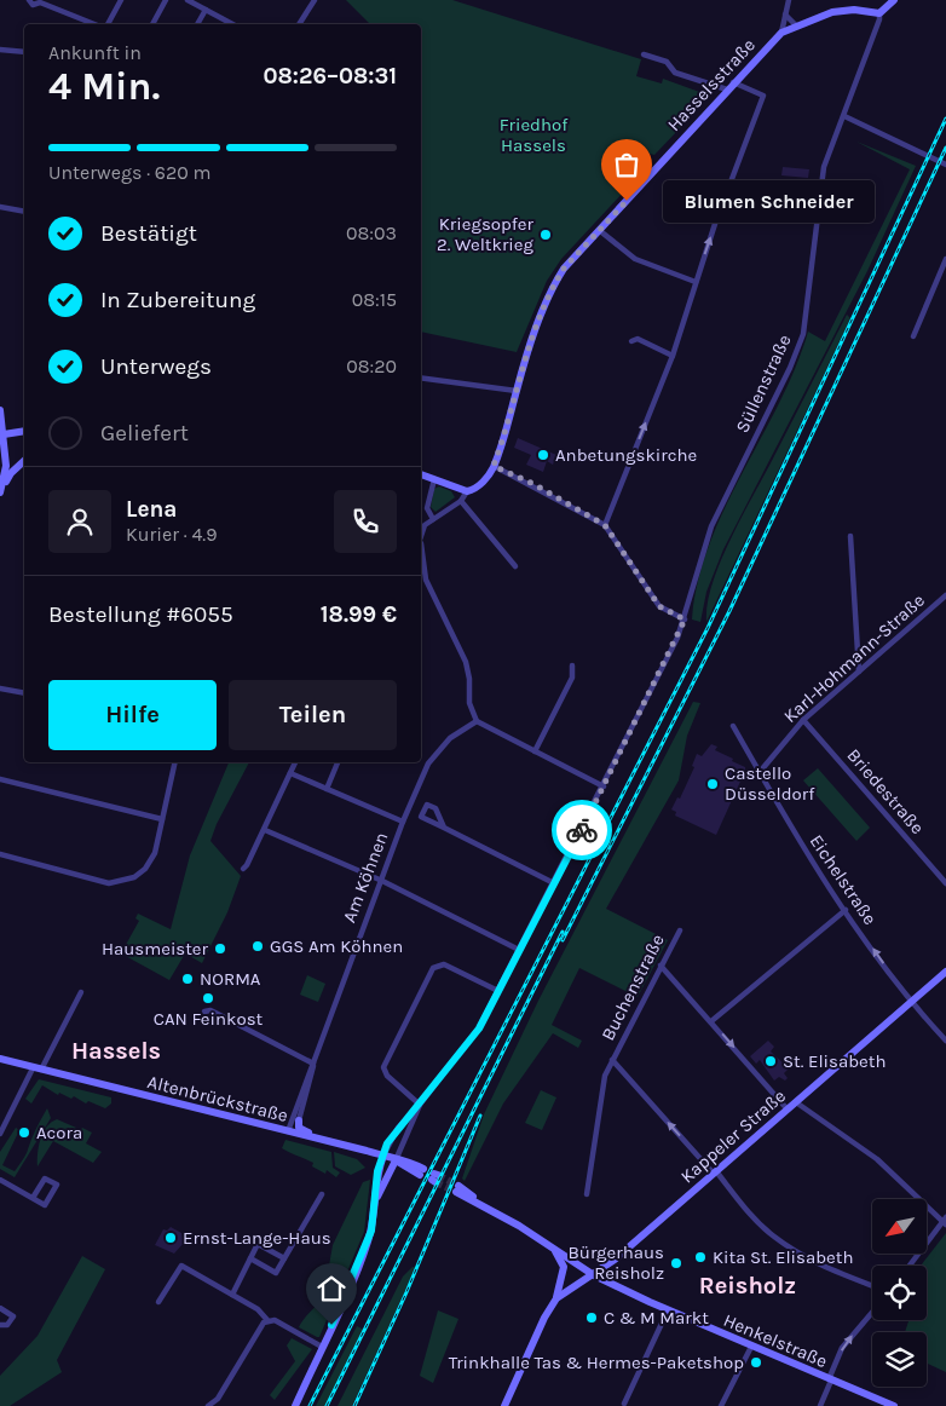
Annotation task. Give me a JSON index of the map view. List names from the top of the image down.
{
  "streets": {
    "street": [
      "Hasselsstraße",
      "Süllenstraße",
      "Karl-Hohmann-Straße",
      "Briedestraße",
      "Am Köhnen",
      "Eichelstraße",
      "Buchenstraße",
      "Altenbrückstraße",
      "Kappeler Straße",
      "Henkelstraße"
    ]
  },
  "crossings": [
    ["Hasselsstraße", "Süllenstraße"],
    ["Karl-Hohmann-Straße", "Briedestraße"],
    ["Karl-Hohmann-Straße", "Eichelstraße"],
    ["Am Köhnen", "Altenbrückstraße"],
    ["Eichelstraße", "Kappeler Straße"],
    ["Buchenstraße", "Kappeler Straße"],
    ["Kappeler Straße", "Henkelstraße"]
  ],
  "districts": ["Hassels", "Reisholz"],
  "parks": ["Friedhof Hassels"],
  "places": [
    "Blumen Schneider",
    "Kriegsopfer 2. Weltkrieg",
    "Anbetungskirche",
    "Castello Düsseldorf",
    "GGS Am Köhnen",
    "Hausmeister",
    "NORMA",
    "CAN Feinkost",
    "St. Elisabeth",
    "Acora",
    "Ernst-Lange-Haus",
    "Kita St. Elisabeth",
    "Bürgerhaus Reisholz",
    "C & M Markt",
    "Trinkhalle Tas & Hermes-Paketshop"
  ],
  "north": "bottom left",
  "page": {
    "heading": ["4 Min.", "Ankunft in", "08:26–08:31"],
    "panel": [
      "Lena",
      "Kurier · 4.9",
      "Bestellung #6055",
      "18.99 €"
    ],
    "bar": "Unterwegs · 620 m",
    "bubble": "Blumen Schneider",
    "list": [
      ["Bestätigt", "08:03"],
      ["In Zubereitung", "08:15"],
      ["Unterwegs", "08:20"],
      "Geliefert"
    ],
    "buttons": ["Hilfe", "Teilen"]
  }
}
